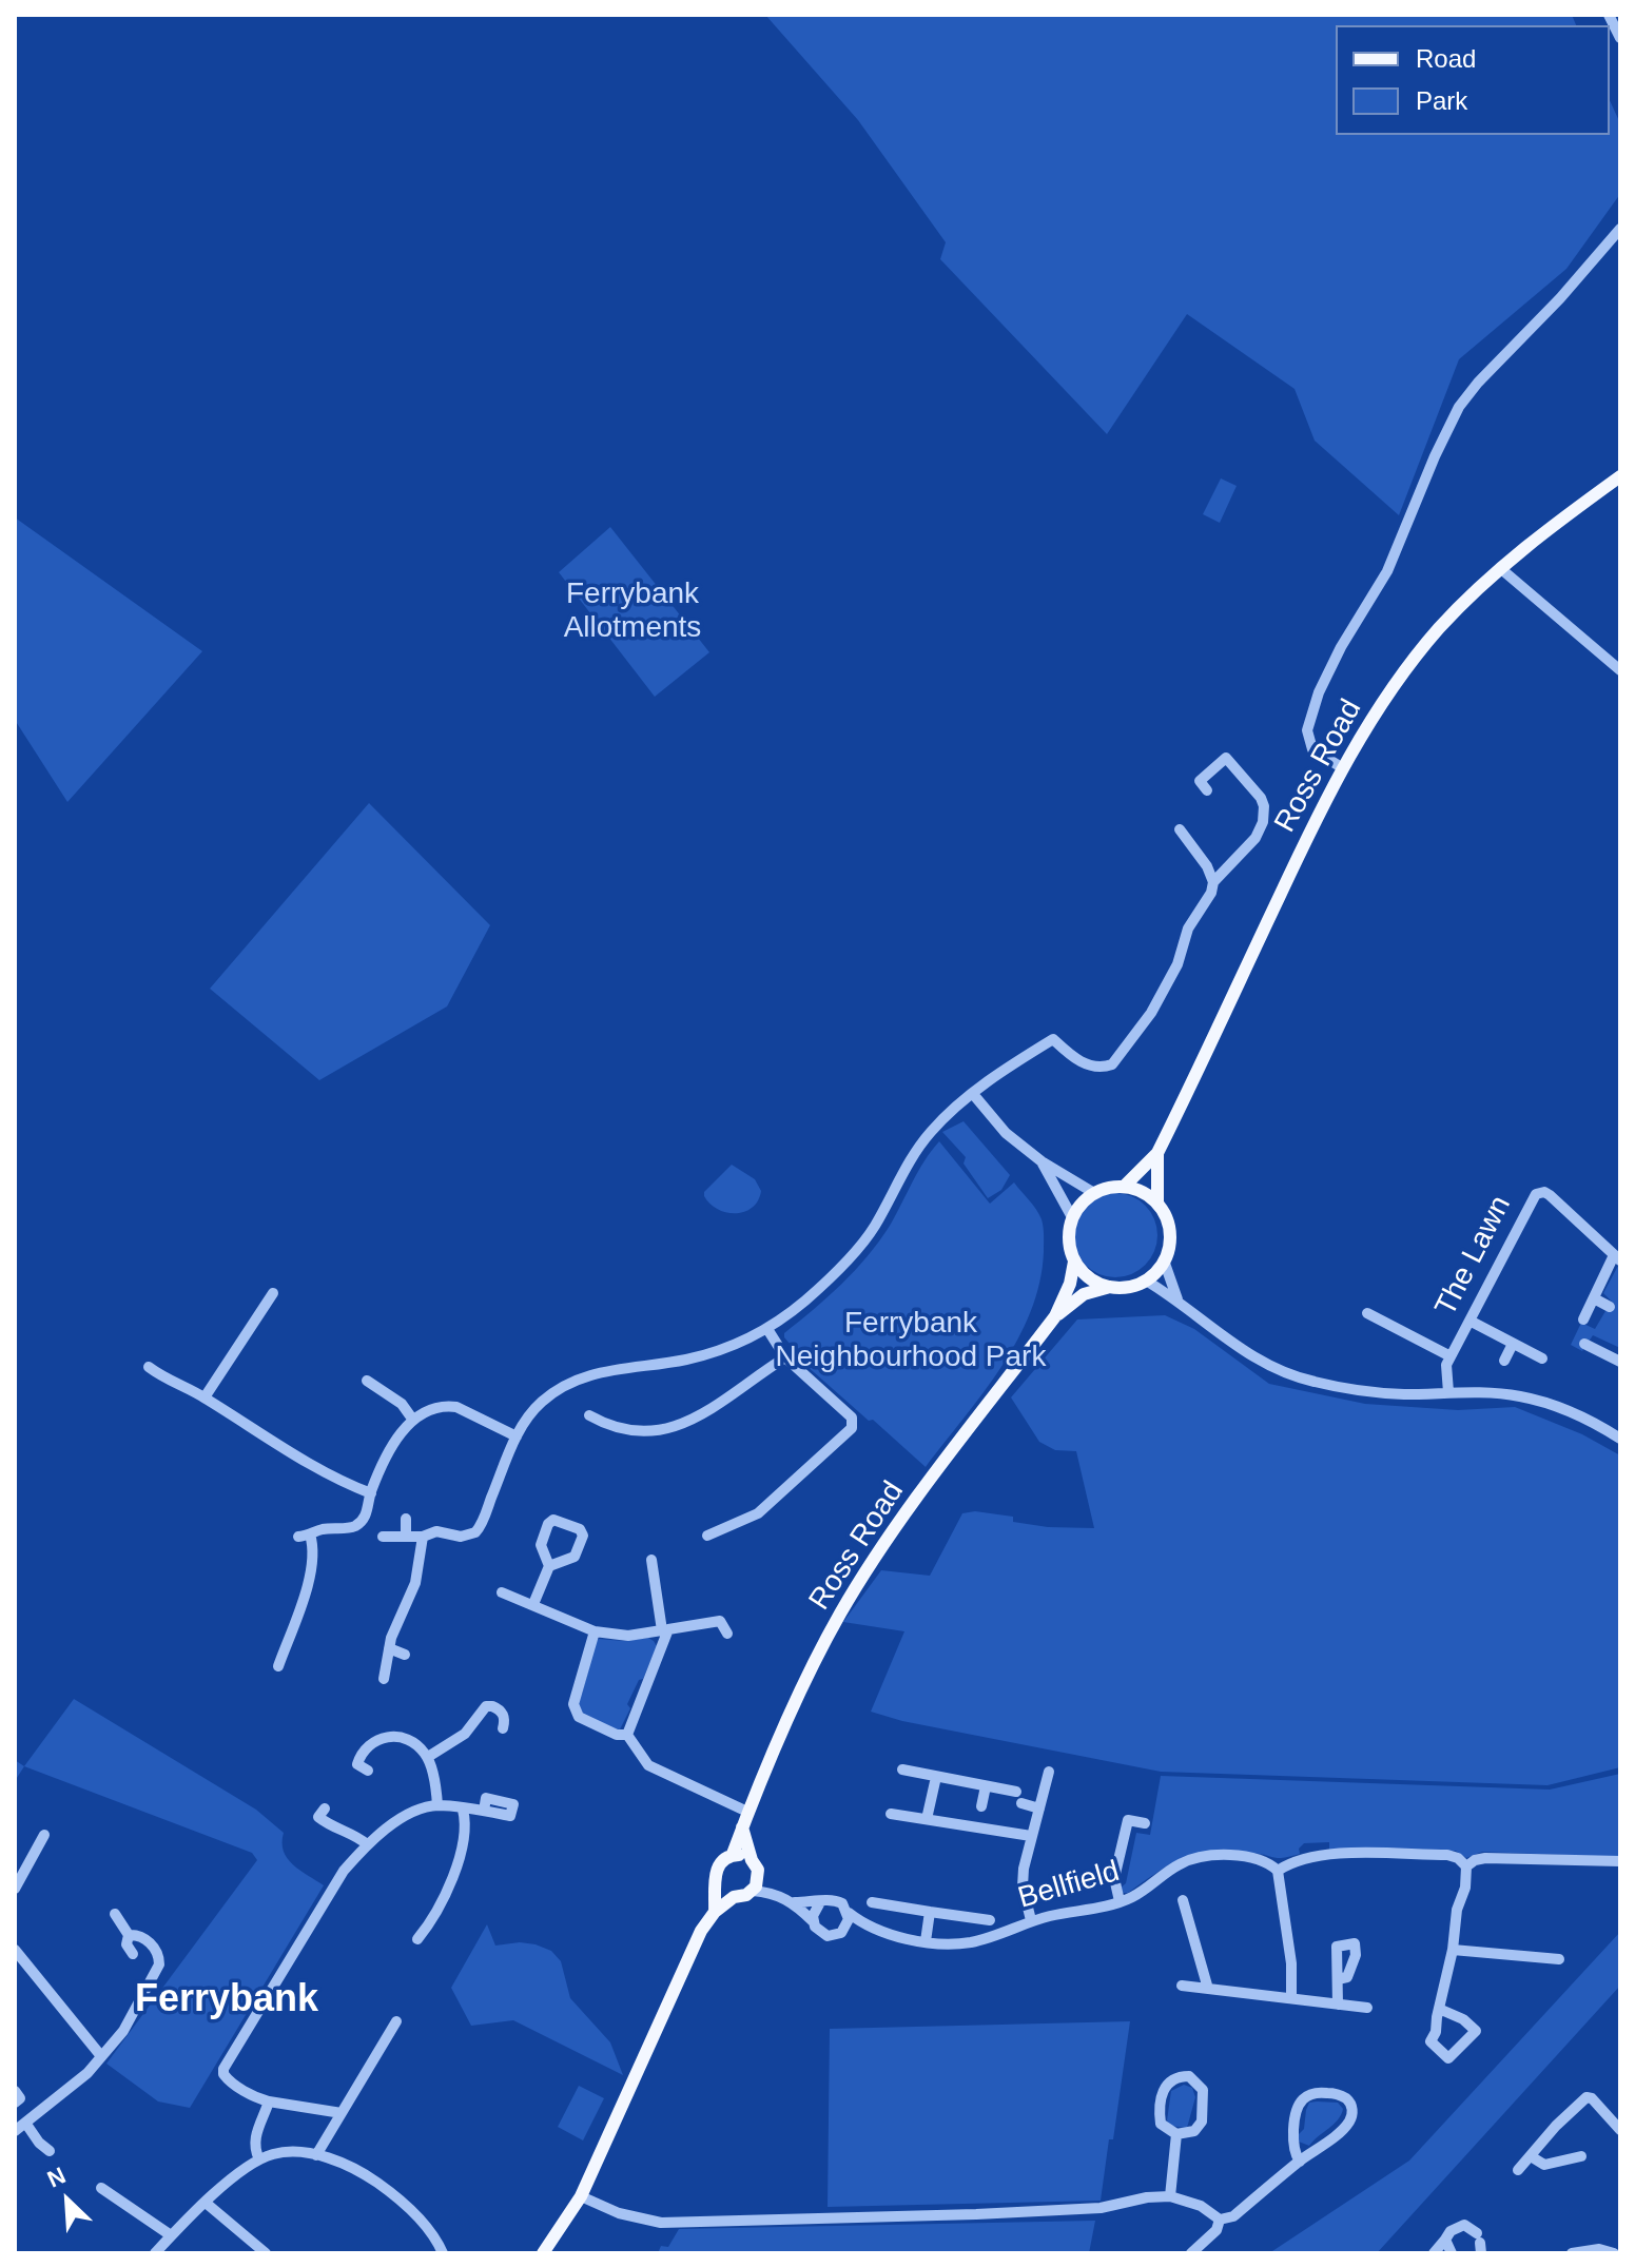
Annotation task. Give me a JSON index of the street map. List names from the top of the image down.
{
  "streets": {
    "main road": ["Ross Road"],
    "street": ["The Lawn", "Bellfield"]
  },
  "districts": ["Ferrybank"],
  "parks": ["Ferrybank Allotments", "Ferrybank Neighbourhood Park"],
  "legend": ["Road", "Park"],
  "north": "top left"
}
